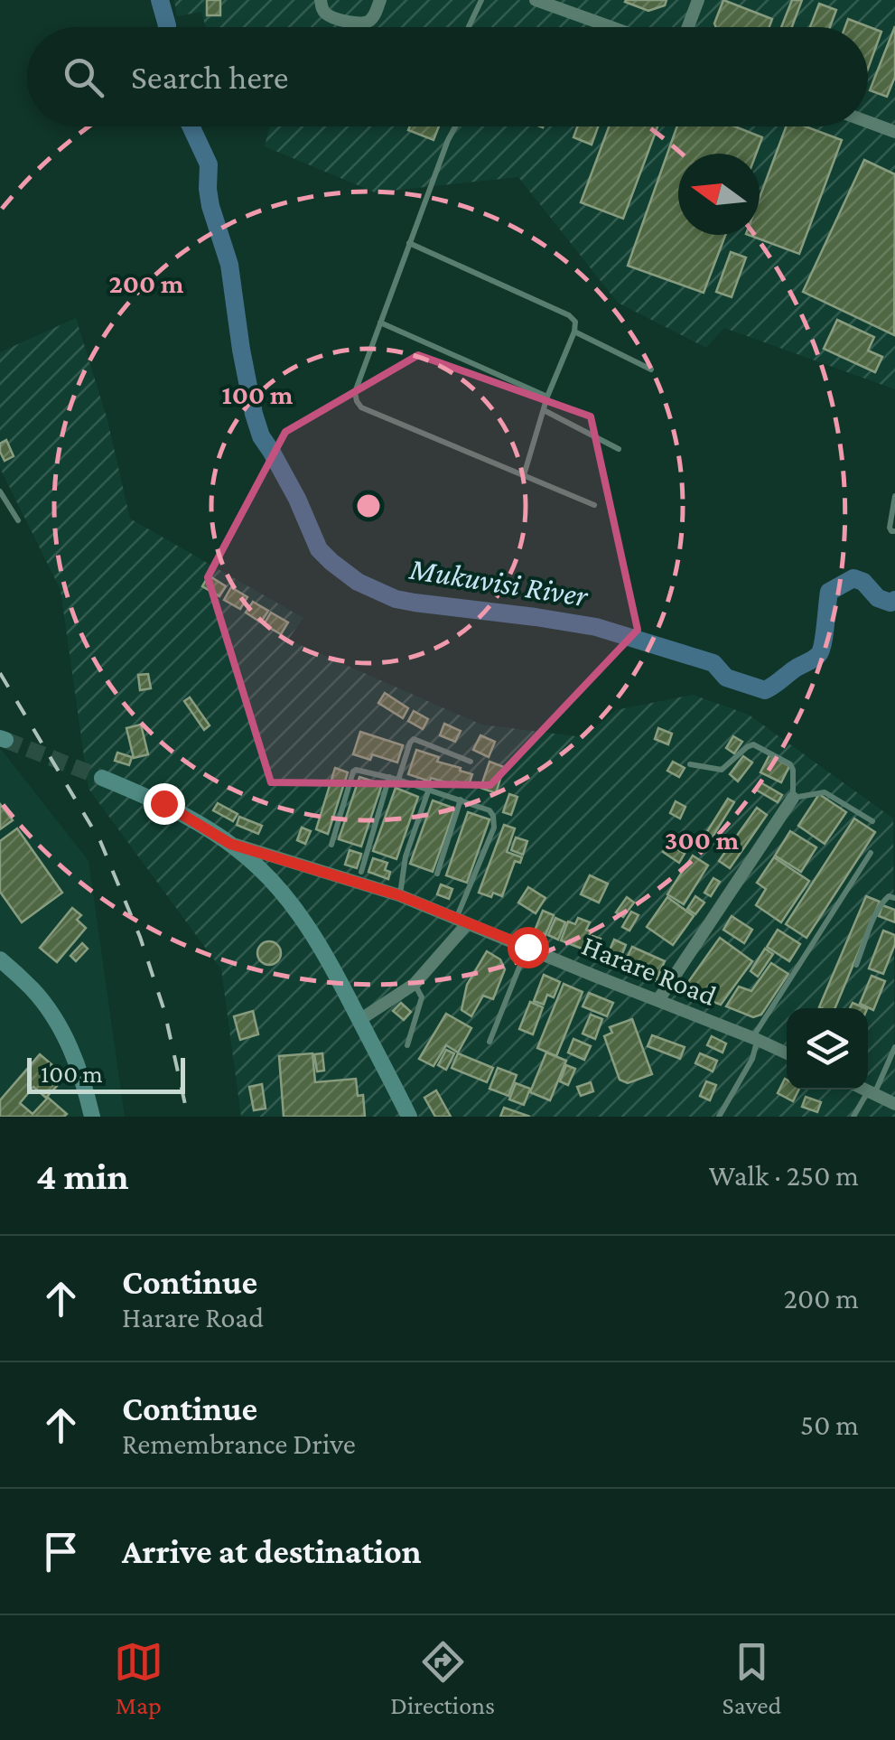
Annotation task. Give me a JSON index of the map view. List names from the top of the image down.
{
  "streets": {
    "street": ["Harare Road"]
  },
  "water": ["Mukuvisi River"],
  "scale_bar": "100 m",
  "north": "left",
  "page": {
    "search": "Search here",
    "scale": "100 m",
    "heading": ["4 min", "Walk · 250 m"],
    "list": [
      ["Continue", "Harare Road", "200 m"],
      ["Continue", "Remembrance Drive", "50 m"],
      "Arrive at destination"
    ],
    "nav": ["Map", "Directions", "Saved"]
  },
  "rings": ["200 m", "100 m", "300 m"]
}
